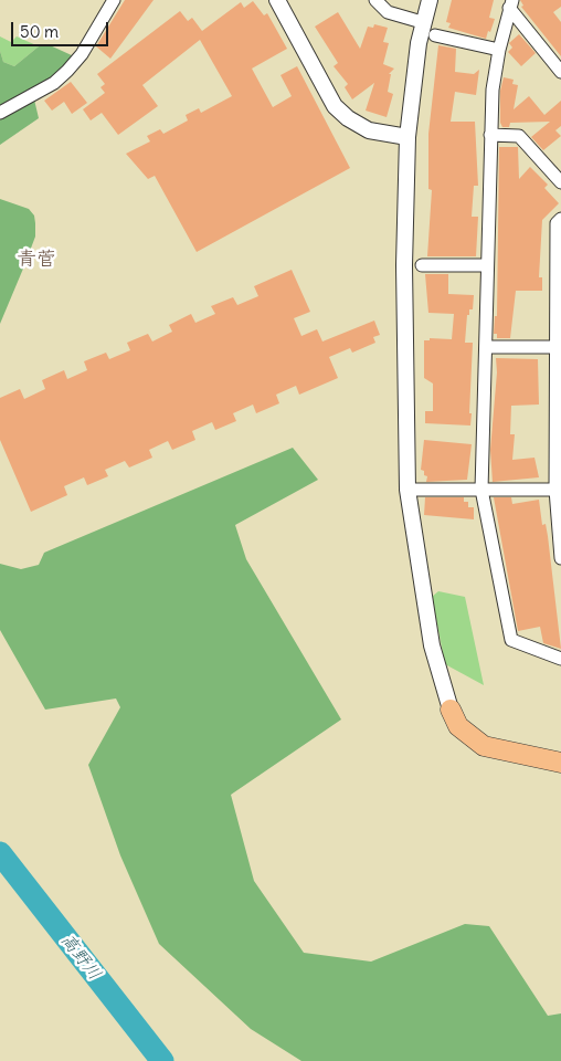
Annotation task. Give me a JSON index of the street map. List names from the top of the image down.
{
  "districts": ["青菅"],
  "water": ["高野川"],
  "scale_bar": "50 m"
}
